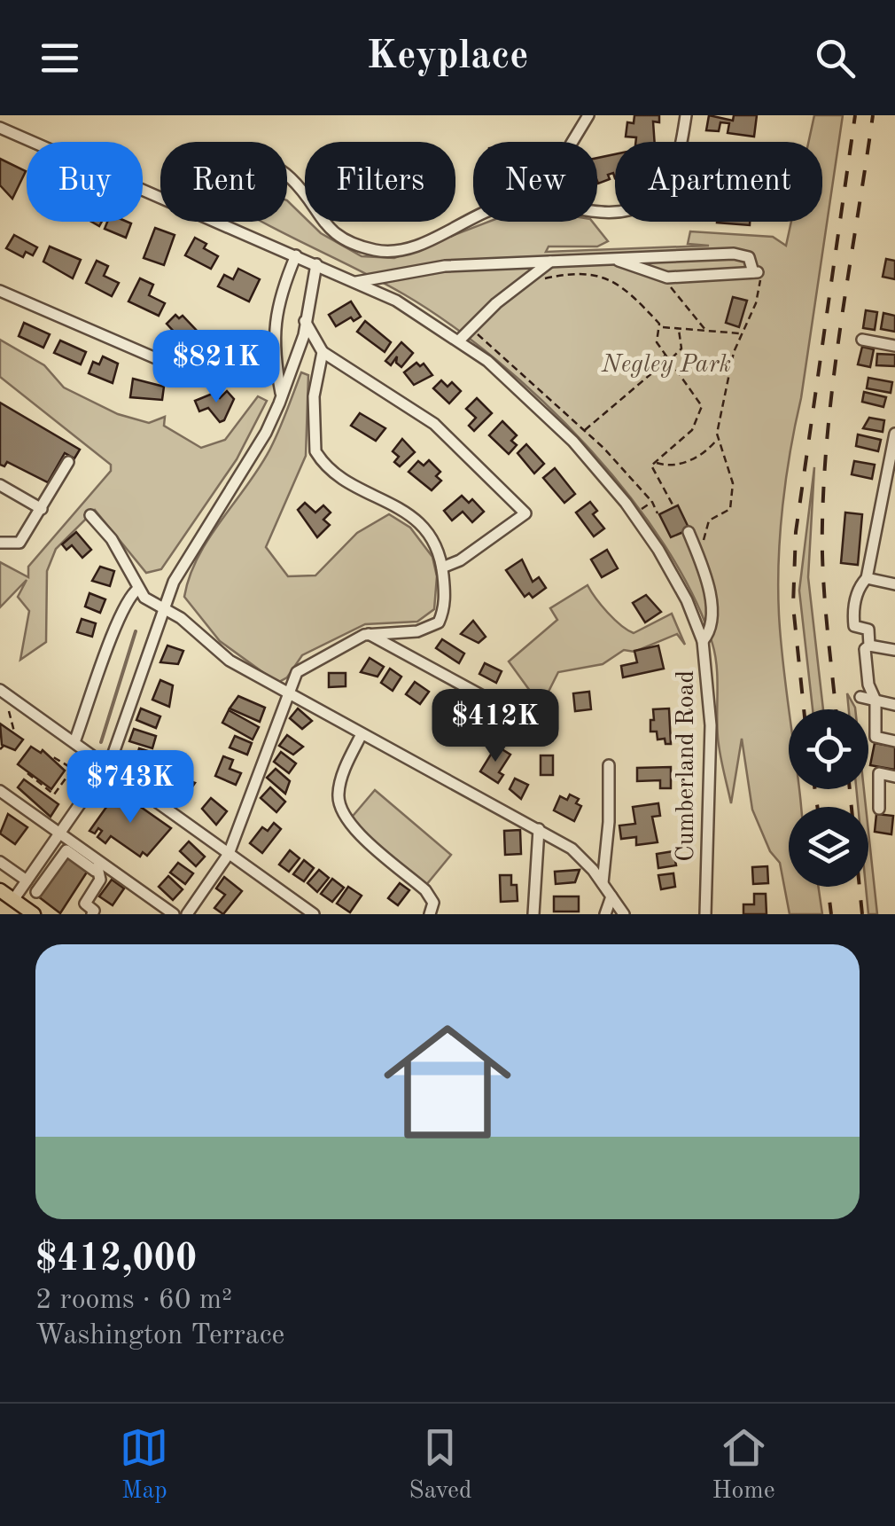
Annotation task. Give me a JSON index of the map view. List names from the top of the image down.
{
  "streets": {
    "street": ["Cumberland Road"]
  },
  "parks": ["Negley Park"],
  "page": {
    "header": "Keyplace",
    "chip": [
      "Buy",
      "Rent",
      "Filters",
      "New",
      "Apartment"
    ],
    "price": ["$821K", "$412K", "$743K"],
    "list": [
      {
        "name": "$412,000",
        "note": "2 rooms · 60 m² · Washington Terrace"
      }
    ],
    "tabs": ["Map", "Saved", "Home"]
  }
}
